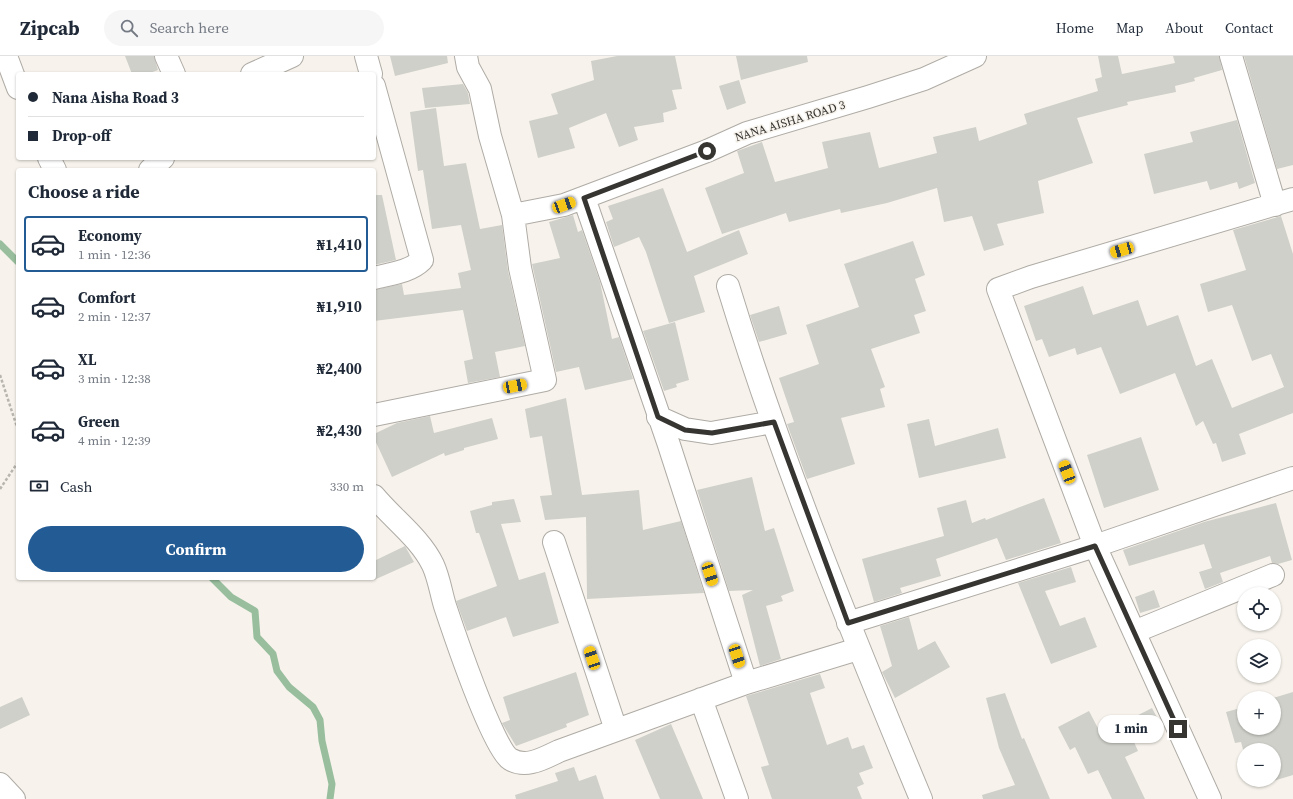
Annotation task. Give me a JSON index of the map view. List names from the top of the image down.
{
  "streets": {
    "street": ["NANA AISHA ROAD 3"]
  },
  "page": {
    "header": "Zipcab",
    "search": "Search here",
    "nav": [
      "Home",
      "Map",
      "About",
      "Contact"
    ],
    "banner": ["Nana Aisha Road 3", "Drop-off"],
    "heading": "Choose a ride",
    "list": [
      {
        "name": "Economy",
        "note": "1 min · 12:36",
        "value": "₦1,410"
      },
      {
        "name": "Comfort",
        "note": "2 min · 12:37",
        "value": "₦1,910"
      },
      {
        "name": "XL",
        "note": "3 min · 12:38",
        "value": "₦2,400"
      },
      {
        "name": "Green",
        "note": "4 min · 12:39",
        "value": "₦2,430"
      }
    ],
    "pay": ["Cash", "330 m"],
    "buttons": "Confirm",
    "map_buttons": ["+", "−"],
    "bubble": "1 min"
  }
}
